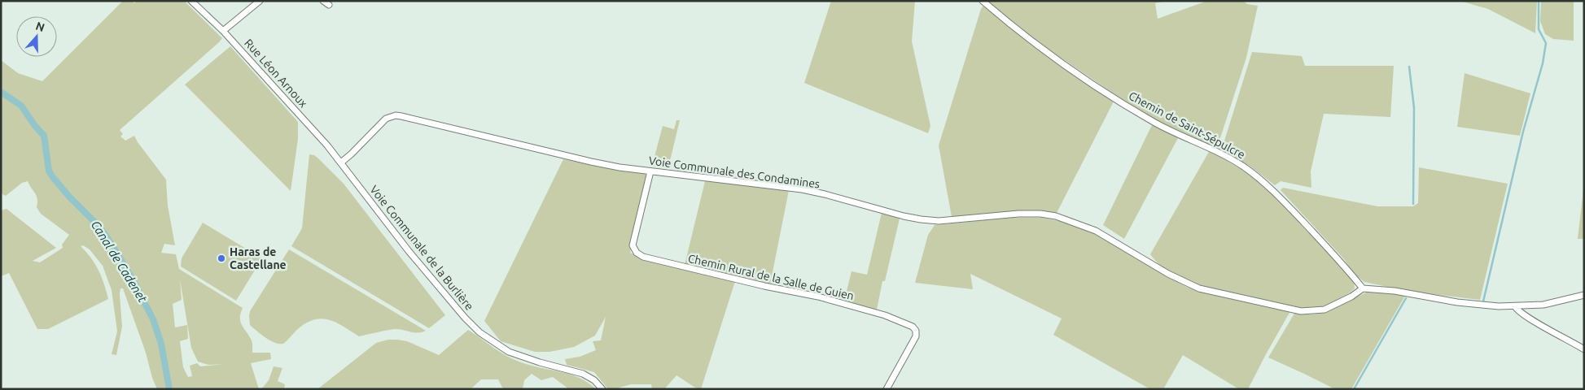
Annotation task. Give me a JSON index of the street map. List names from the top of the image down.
{
  "streets": {
    "street": [
      "Rue Léon Arnoux",
      "Chemin de Saint-Sépulcre",
      "Voie Communale des Condamines",
      "Voie Communale de la Burlière",
      "Chemin Rural de la Salle de Guien"
    ]
  },
  "crossings": [
    ["Rue Léon Arnoux", "Voie Communale des Condamines"],
    ["Rue Léon Arnoux", "Voie Communale de la Burlière"],
    ["Chemin de Saint-Sépulcre", "Voie Communale des Condamines"],
    ["Voie Communale des Condamines", "Voie Communale de la Burlière"],
    ["Voie Communale des Condamines", "Chemin Rural de la Salle de Guien"]
  ],
  "water": ["Canal de Cadenet"],
  "places": ["Haras de Castellane"],
  "north": "top"
}
